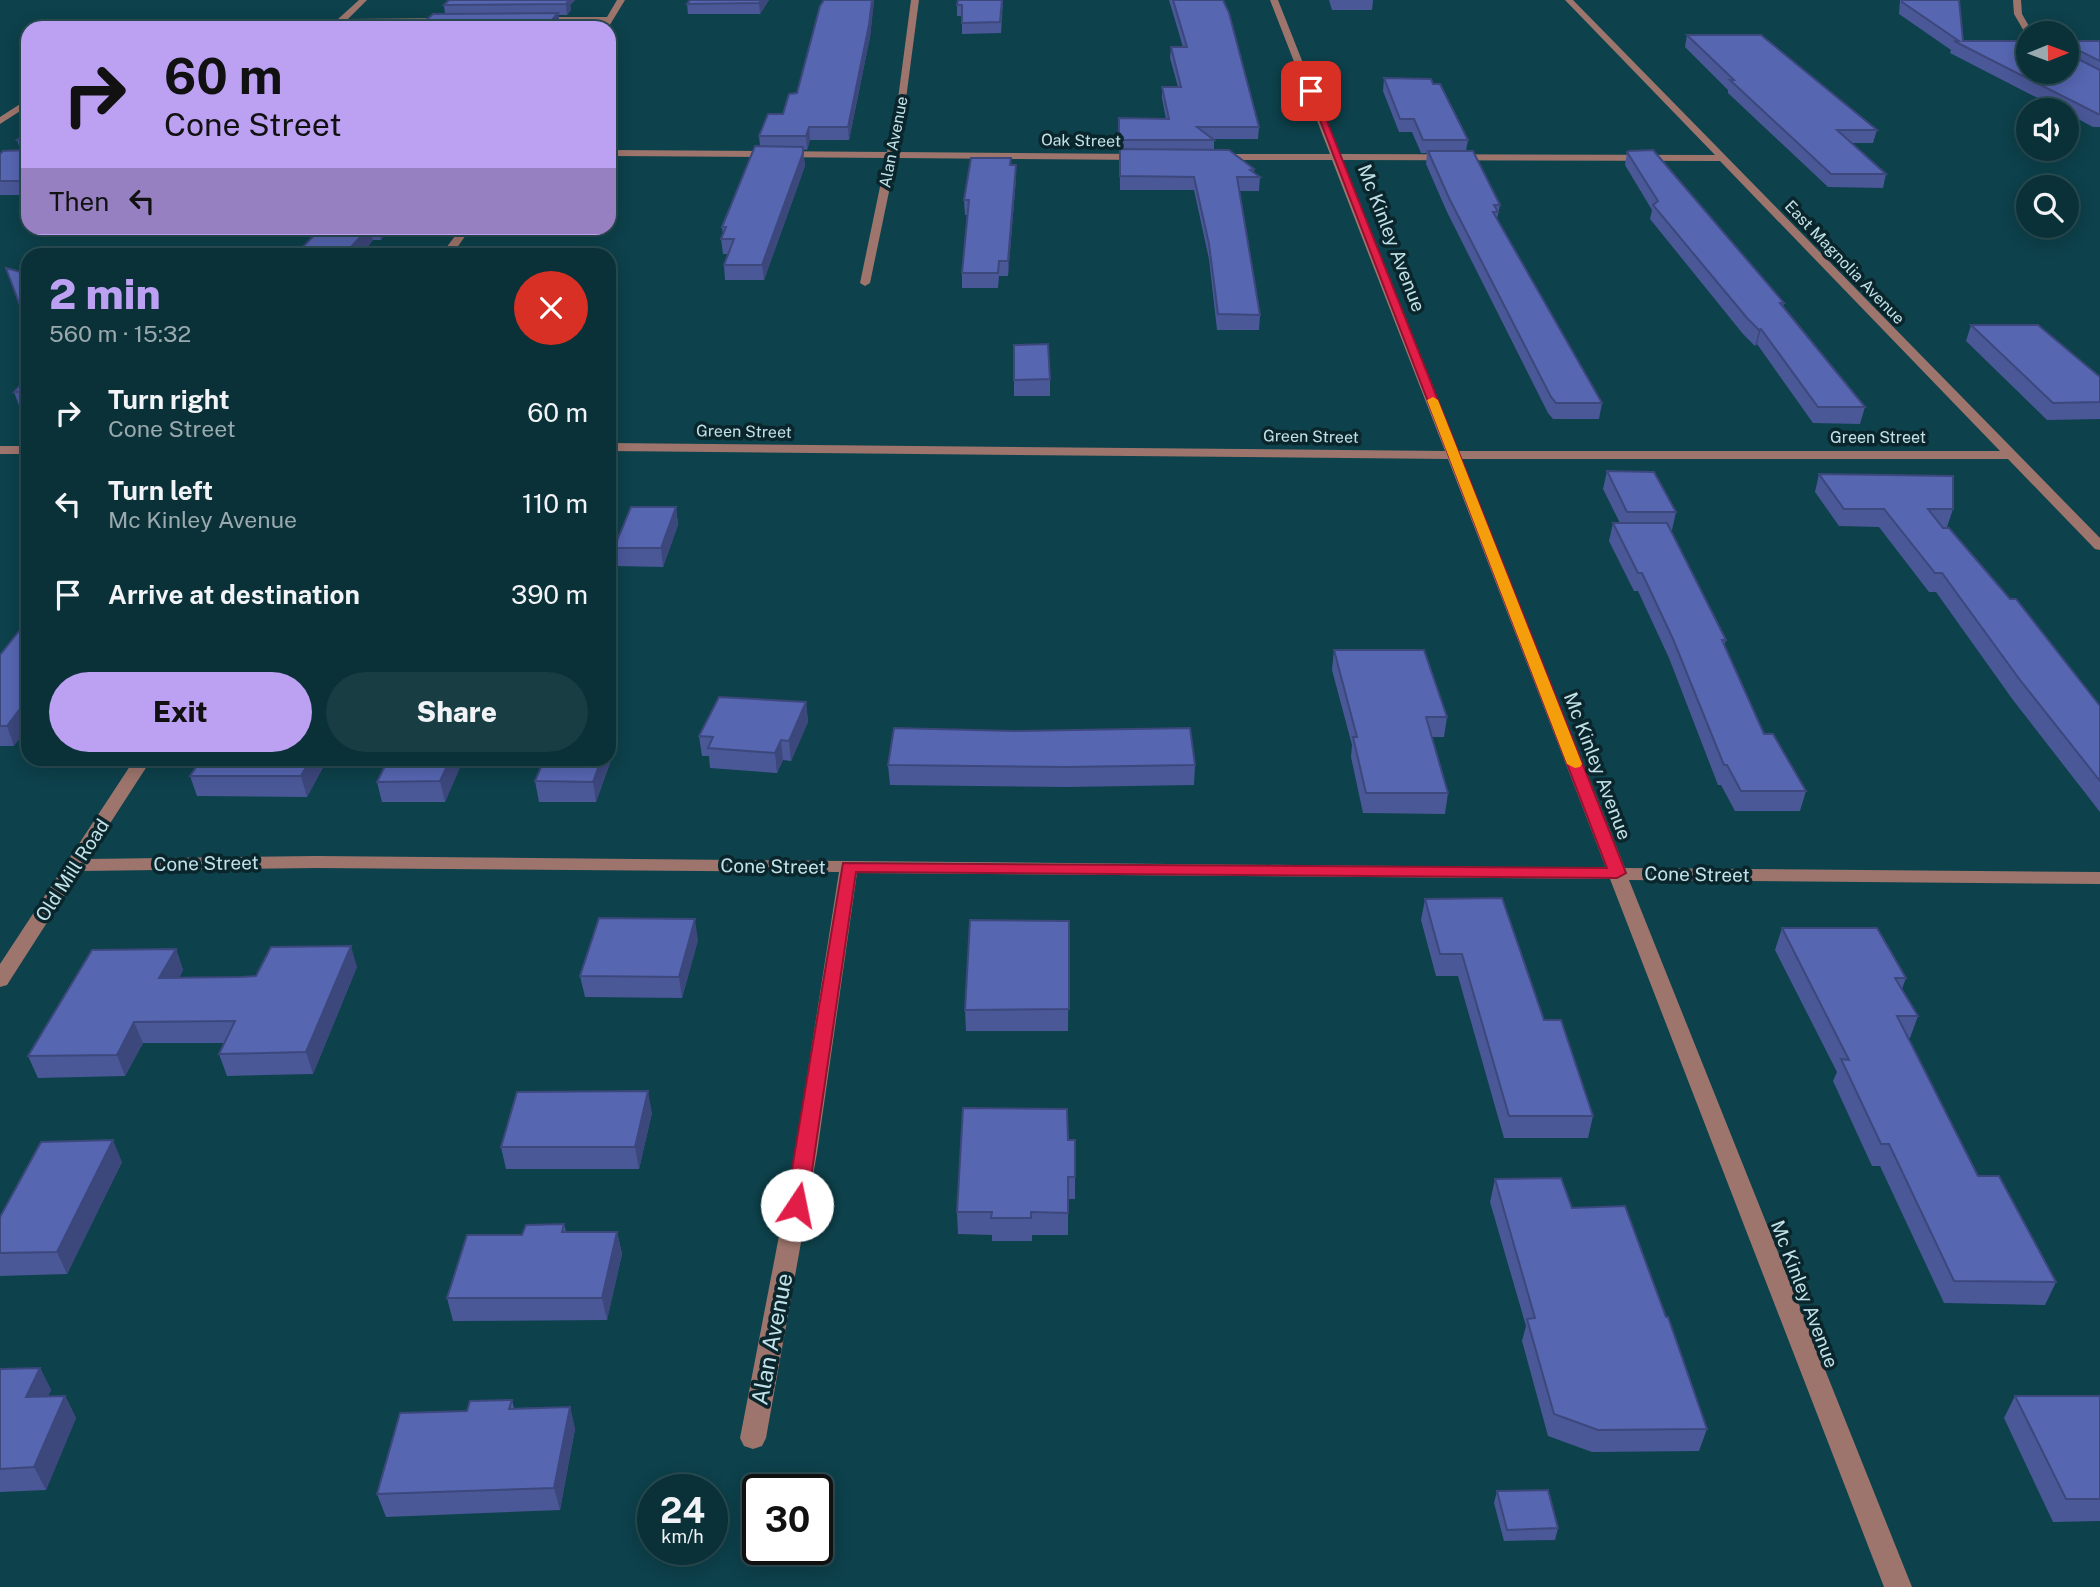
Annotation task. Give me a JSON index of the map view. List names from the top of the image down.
{
  "streets": {
    "street": [
      "Oak Street",
      "Alan Avenue",
      "Mc Kinley Avenue",
      "East Magnolia Avenue",
      "Green Street",
      "Cone Street",
      "Old Mill Road"
    ]
  },
  "crossings": [
    ["Oak Street", "Alan Avenue"],
    ["Alan Avenue", "Cone Street"],
    ["Mc Kinley Avenue", "Green Street"],
    ["Mc Kinley Avenue", "Cone Street"],
    ["East Magnolia Avenue", "Green Street"],
    ["Cone Street", "Old Mill Road"]
  ],
  "north": "right",
  "page": {
    "turn": ["60 m", "Cone Street"],
    "then": "Then",
    "heading": ["2 min", "560 m · 15:32"],
    "list": [
      {
        "name": "Turn right",
        "note": "Cone Street",
        "value": "60 m"
      },
      {
        "name": "Turn left",
        "note": "Mc Kinley Avenue",
        "value": "110 m"
      },
      {
        "name": "Arrive at destination",
        "value": "390 m"
      }
    ],
    "buttons": ["Exit", "Share"],
    "speed": "24 km/h",
    "limit": "30"
  }
}
